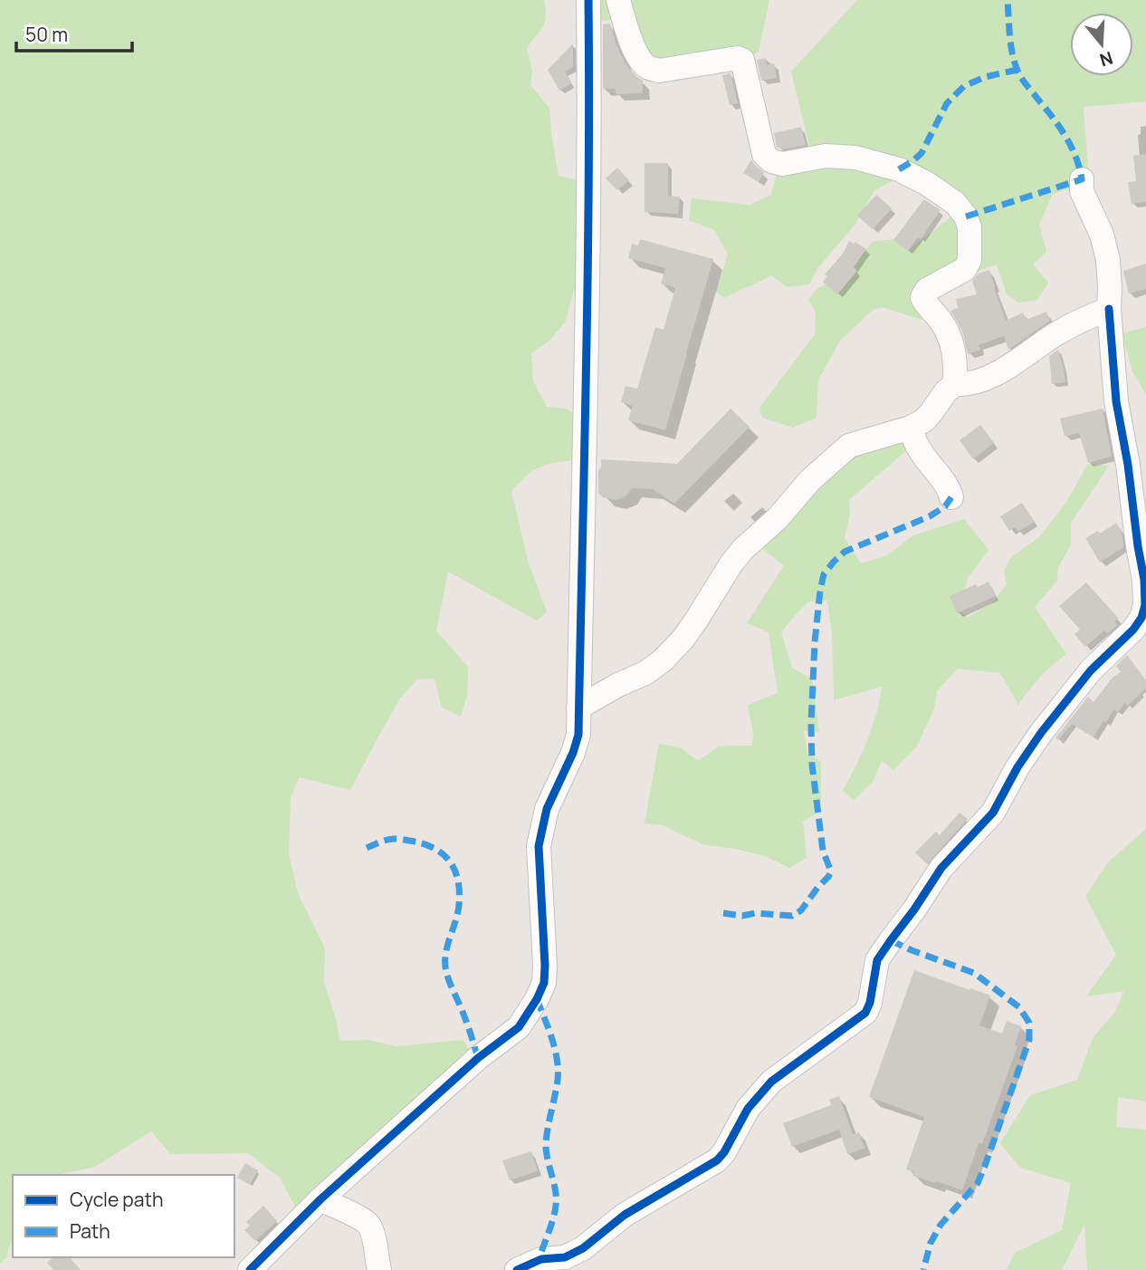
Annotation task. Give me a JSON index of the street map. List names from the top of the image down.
{
  "legend": ["Cycle path", "Path"],
  "scale_bar": "50 m",
  "north": "bottom"
}
